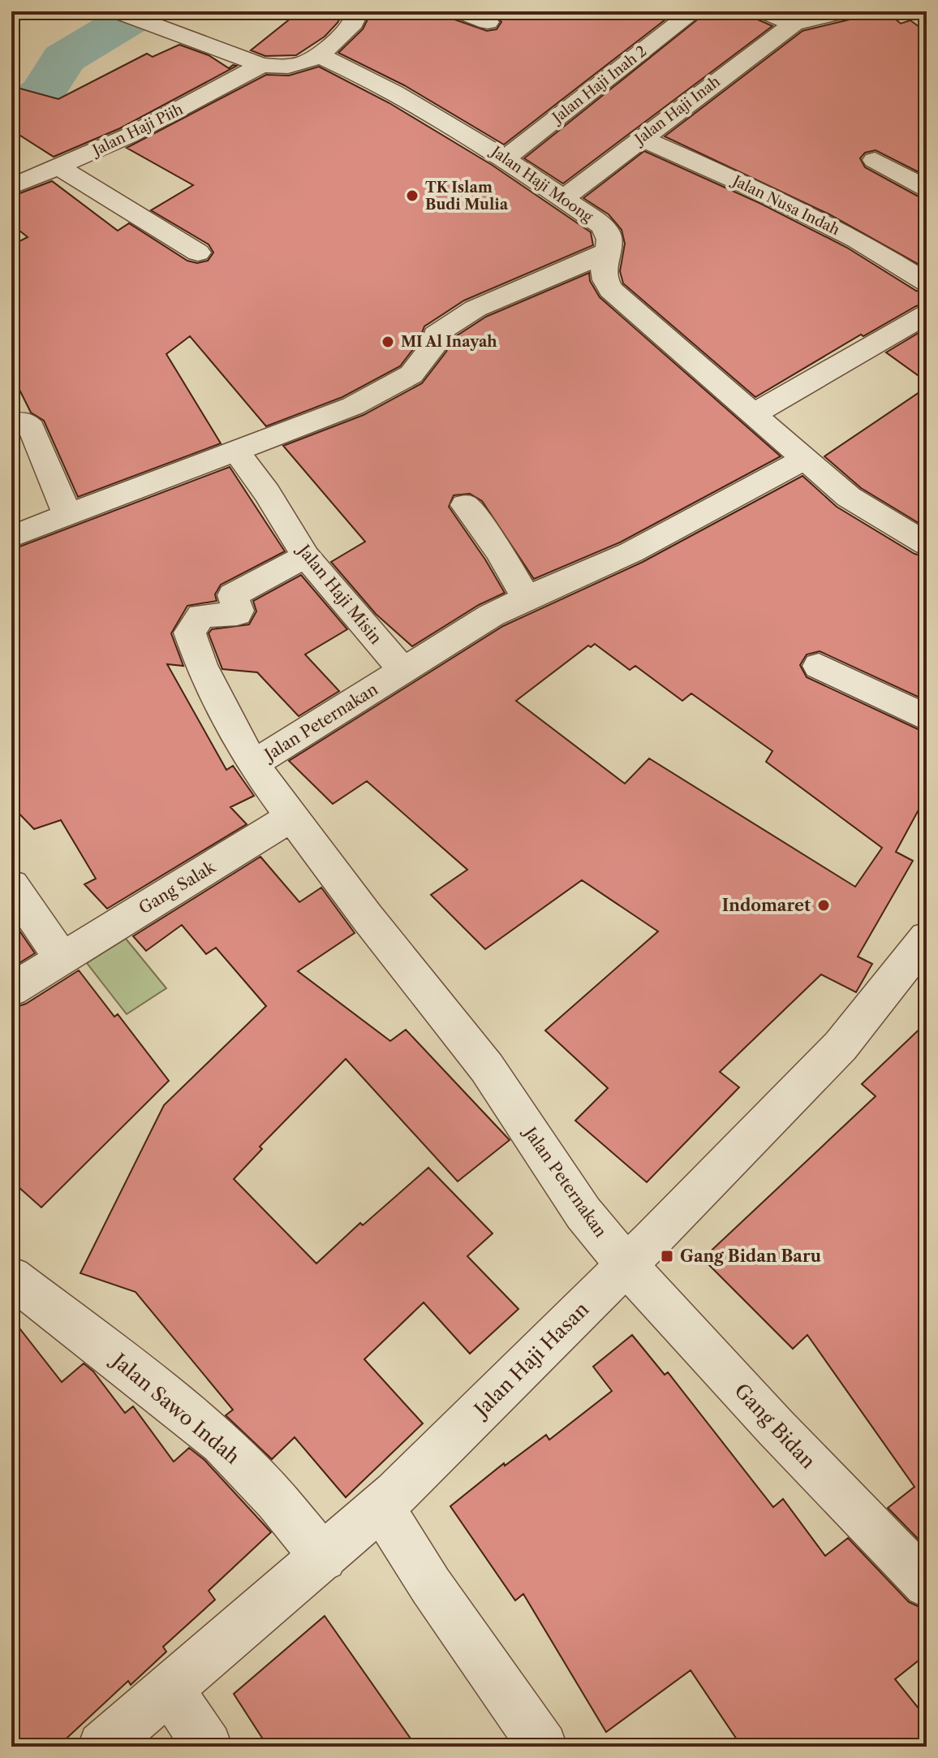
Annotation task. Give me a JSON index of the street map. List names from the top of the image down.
{
  "streets": {
    "street": [
      "Jalan Haji Inah 2",
      "Jalan Haji Inah",
      "Jalan Haji Piih",
      "Jalan Haji Moong",
      "Jalan Nusa Indah",
      "Jalan Haji Misin",
      "Jalan Peternakan",
      "Gang Salak",
      "Jalan Haji Hasan",
      "Jalan Sawo Indah",
      "Gang Bidan"
    ]
  },
  "crossings": [
    ["Jalan Haji Inah 2", "Jalan Haji Moong"],
    ["Jalan Haji Inah", "Jalan Haji Moong"],
    ["Jalan Haji Inah", "Jalan Nusa Indah"],
    ["Jalan Haji Moong", "Jalan Peternakan"],
    ["Jalan Haji Misin", "Jalan Peternakan"],
    ["Jalan Peternakan", "Gang Salak"],
    ["Jalan Peternakan", "Jalan Haji Hasan"],
    ["Jalan Peternakan", "Gang Bidan"],
    ["Jalan Haji Hasan", "Jalan Sawo Indah"],
    ["Jalan Haji Hasan", "Gang Bidan"]
  ],
  "places": {
    "other": ["TK Islam Budi Mulia", "MI Al Inayah", "Indomaret"],
    "transit": ["Gang Bidan Baru"]
  }
}
